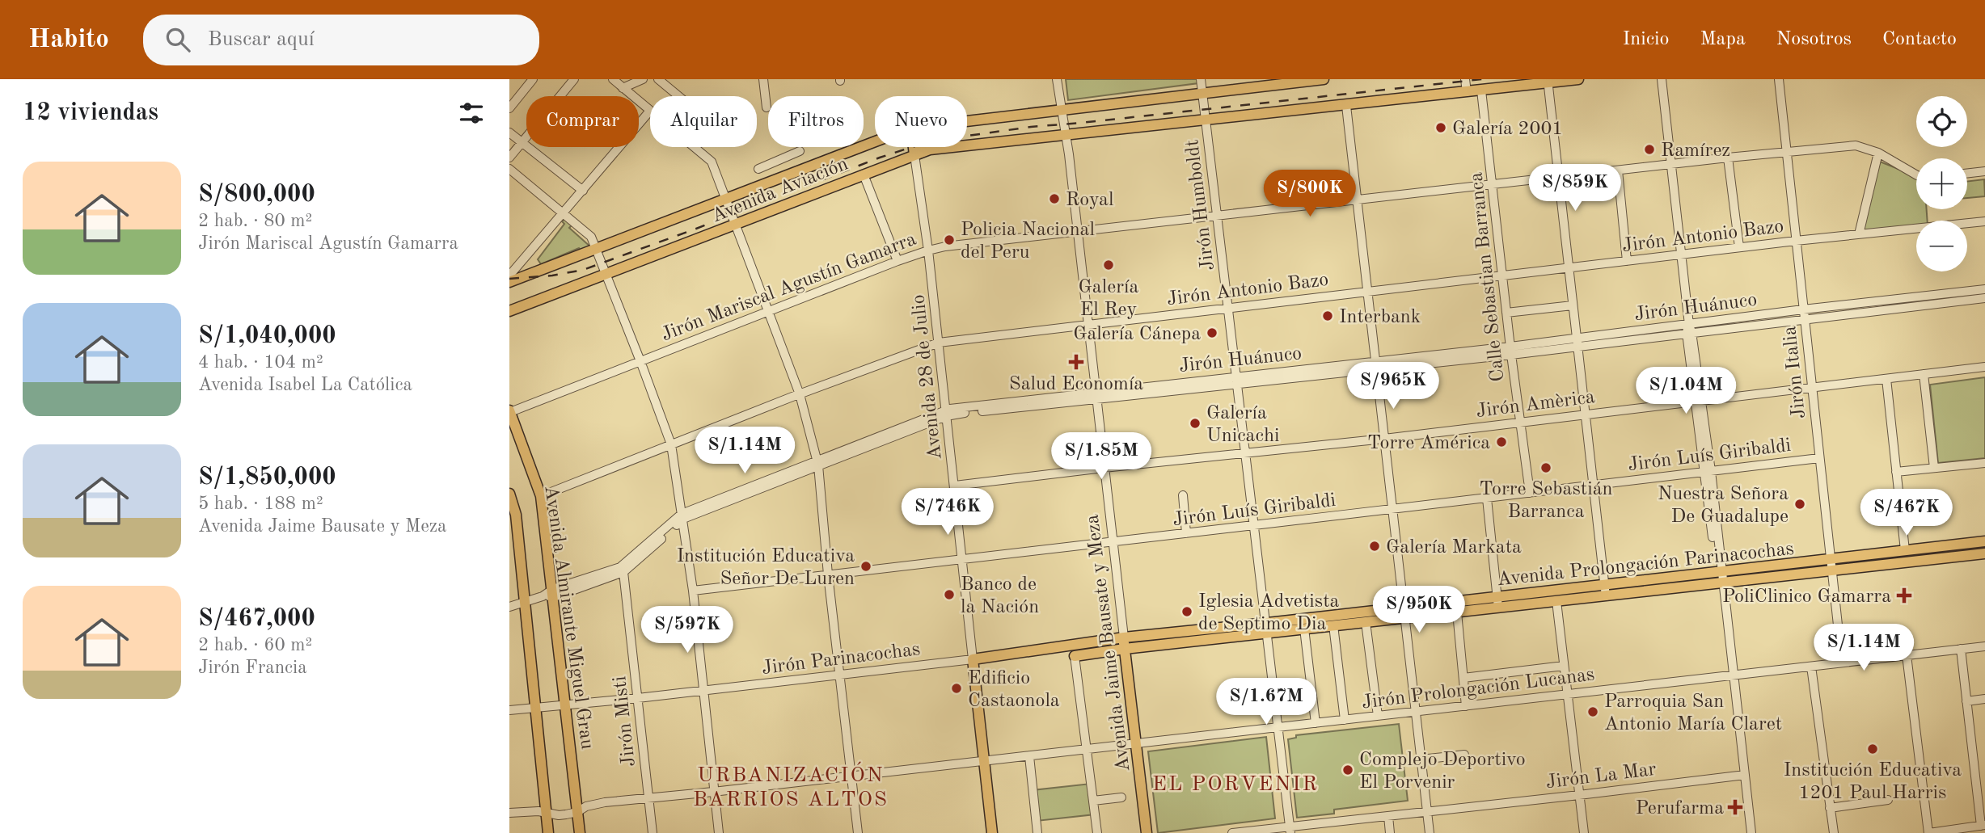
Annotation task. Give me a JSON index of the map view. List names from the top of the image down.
{
  "streets": {
    "main road": [
      "Avenida Aviación",
      "Avenida 28 de Julio",
      "Avenida Prolongación Parinacochas",
      "Avenida Almirante Miguel Grau",
      "Avenida Jaime Bausate y Meza"
    ],
    "street": [
      "Jirón Humboldt",
      "Jirón Antonio Bazo",
      "Calle Sebastian Barranca",
      "Jirón Mariscal Agustín Gamarra",
      "Jirón Huánuco",
      "Jirón Italia",
      "Jirón Amèrica",
      "Jirón Luís Giribaldi",
      "Jirón Parinacochas",
      "Jirón Prolongación Lucanas",
      "Jirón Misti",
      "Jirón La Mar"
    ]
  },
  "crossings": [
    ["Avenida Aviación", "Jirón Humboldt"],
    ["Avenida Aviación", "Calle Sebastian Barranca"],
    ["Avenida Aviación", "Avenida 28 de Julio"],
    ["Avenida Aviación", "Avenida Jaime Bausate y Meza"],
    ["Jirón Humboldt", "Jirón Antonio Bazo"],
    ["Jirón Humboldt", "Jirón Mariscal Agustín Gamarra"],
    ["Jirón Humboldt", "Jirón Huánuco"],
    ["Jirón Humboldt", "Jirón Amèrica"],
    ["Jirón Humboldt", "Jirón Luís Giribaldi"],
    ["Jirón Humboldt", "Avenida Prolongación Parinacochas"],
    ["Jirón Humboldt", "Jirón Prolongación Lucanas"],
    ["Jirón Humboldt", "Jirón La Mar"],
    ["Jirón Antonio Bazo", "Calle Sebastian Barranca"],
    ["Jirón Antonio Bazo", "Jirón Italia"],
    ["Jirón Antonio Bazo", "Avenida 28 de Julio"],
    ["Jirón Antonio Bazo", "Avenida Almirante Miguel Grau"],
    ["Jirón Antonio Bazo", "Avenida Jaime Bausate y Meza"],
    ["Calle Sebastian Barranca", "Jirón Mariscal Agustín Gamarra"],
    ["Calle Sebastian Barranca", "Jirón Huánuco"],
    ["Calle Sebastian Barranca", "Jirón Amèrica"],
    ["Calle Sebastian Barranca", "Jirón Luís Giribaldi"],
    ["Jirón Mariscal Agustín Gamarra", "Jirón Italia"],
    ["Jirón Mariscal Agustín Gamarra", "Avenida 28 de Julio"],
    ["Jirón Mariscal Agustín Gamarra", "Avenida Almirante Miguel Grau"],
    ["Jirón Mariscal Agustín Gamarra", "Avenida Jaime Bausate y Meza"],
    ["Jirón Huánuco", "Jirón Italia"],
    ["Jirón Huánuco", "Avenida 28 de Julio"],
    ["Jirón Huánuco", "Avenida Almirante Miguel Grau"],
    ["Jirón Huánuco", "Avenida Jaime Bausate y Meza"],
    ["Jirón Huánuco", "Jirón Misti"],
    ["Jirón Italia", "Jirón Amèrica"],
    ["Jirón Italia", "Jirón Luís Giribaldi"],
    ["Jirón Italia", "Avenida Prolongación Parinacochas"],
    ["Jirón Italia", "Jirón Prolongación Lucanas"],
    ["Avenida 28 de Julio", "Jirón Amèrica"],
    ["Avenida 28 de Julio", "Jirón Luís Giribaldi"],
    ["Avenida 28 de Julio", "Avenida Prolongación Parinacochas"],
    ["Avenida 28 de Julio", "Jirón Parinacochas"],
    ["Avenida 28 de Julio", "Jirón Prolongación Lucanas"],
    ["Jirón Amèrica", "Avenida Jaime Bausate y Meza"],
    ["Jirón Luís Giribaldi", "Avenida Jaime Bausate y Meza"],
    ["Avenida Prolongación Parinacochas", "Avenida Jaime Bausate y Meza"],
    ["Avenida Prolongación Parinacochas", "Jirón Parinacochas"],
    ["Avenida Almirante Miguel Grau", "Jirón Parinacochas"],
    ["Avenida Almirante Miguel Grau", "Jirón Prolongación Lucanas"],
    ["Avenida Jaime Bausate y Meza", "Jirón Prolongación Lucanas"],
    ["Jirón Parinacochas", "Jirón Misti"],
    ["Jirón Prolongación Lucanas", "Jirón Misti"]
  ],
  "districts": ["URBANIZACIÓN BARRIOS ALTOS", "EL PORVENIR"],
  "places": {
    "other": [
      "Galería 2001",
      "Ramírez",
      "Royal",
      "Policia Nacional del Peru",
      "Galería El Rey",
      "Interbank",
      "Galería Cánepa",
      "Galería Unicachi",
      "Torre América",
      "Torre Sebastián Barranca",
      "Nuestra Señora De Guadalupe",
      "Galería Markata",
      "Institución Educativa Señor De Luren",
      "Banco de la Nación",
      "Iglesia Advetista de Septimo Dia",
      "Edificio Castaonola",
      "Parroquia San Antonio María Claret",
      "Institución Educativa 1201 Paul Harris",
      "Complejo Deportivo El Porvenir"
    ],
    "health": ["Salud Economía", "PoliClinico Gamarra", "Perufarma"]
  },
  "page": {
    "header": "Habito",
    "search": "Buscar aquí",
    "nav": [
      "Inicio",
      "Mapa",
      "Nosotros",
      "Contacto"
    ],
    "heading": "12 viviendas",
    "map_buttons": ["+", "−"],
    "chip": [
      "Comprar",
      "Alquilar",
      "Filtros",
      "Nuevo"
    ],
    "list": [
      {
        "name": "S/800,000",
        "note": "2 hab. · 80 m² · Jirón Mariscal Agustín Gamarra"
      },
      {
        "name": "S/1,040,000",
        "note": "4 hab. · 104 m² · Avenida Isabel La Católica"
      },
      {
        "name": "S/1,850,000",
        "note": "5 hab. · 188 m² · Avenida Jaime Bausate y Meza"
      },
      {
        "name": "S/467,000",
        "note": "2 hab. · 60 m² · Jirón Francia"
      }
    ],
    "price": [
      "S/859K",
      "S/800K",
      "S/965K",
      "S/1.04M",
      "S/1.14M",
      "S/1.85M",
      "S/746K",
      "S/467K",
      "S/950K",
      "S/597K",
      "S/1.14M",
      "S/1.67M"
    ]
  }
}
